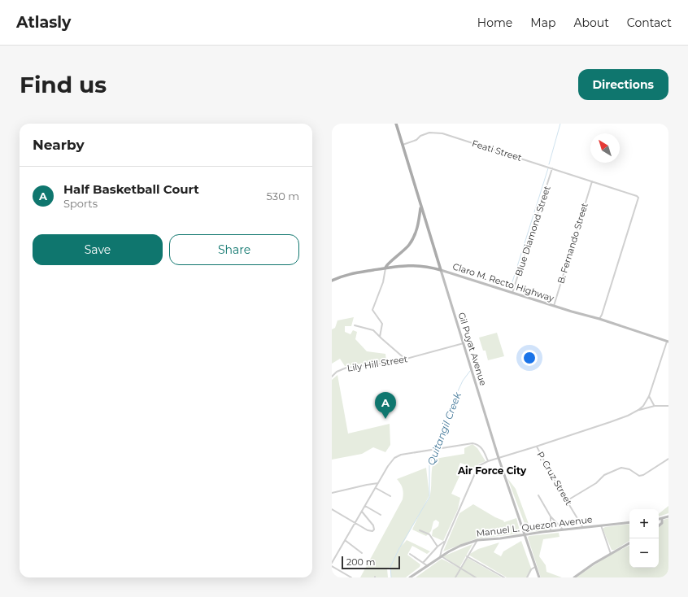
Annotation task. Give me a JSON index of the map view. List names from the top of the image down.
{
  "streets": {
    "main road": ["Claro M. Recto Highway", "Gil Puyat Avenue", "Manuel L. Quezon Avenue"],
    "street": [
      "Feati Street",
      "Blue Diamond Street",
      "B. Fernando Street",
      "Lily Hill Street",
      "P. Cruz Street"
    ]
  },
  "crossings": [
    ["Feati Street", "Blue Diamond Street"],
    ["Feati Street", "B. Fernando Street"],
    ["Feati Street", "Claro M. Recto Highway"],
    ["Feati Street", "Gil Puyat Avenue"],
    ["Blue Diamond Street", "Claro M. Recto Highway"],
    ["B. Fernando Street", "Claro M. Recto Highway"],
    ["Claro M. Recto Highway", "Gil Puyat Avenue"],
    ["Gil Puyat Avenue", "Lily Hill Street"],
    ["Gil Puyat Avenue", "Manuel L. Quezon Avenue"],
    ["P. Cruz Street", "Manuel L. Quezon Avenue"]
  ],
  "districts": ["Air Force City"],
  "water": ["Quitangil Creek"],
  "scale_bar": "200 m",
  "north": "top left",
  "page": {
    "header": "Atlasly",
    "nav": [
      "Home",
      "Map",
      "About",
      "Contact"
    ],
    "buttons": [
      "Directions",
      ["Save", "Share"]
    ],
    "title": "Find us",
    "heading": "Nearby",
    "list": [
      {
        "mark": "A",
        "name": "Half Basketball Court",
        "note": "Sports",
        "value": "530 m"
      }
    ],
    "pins": "A",
    "map_buttons": ["+", "−"],
    "scale": "200 m"
  }
}
